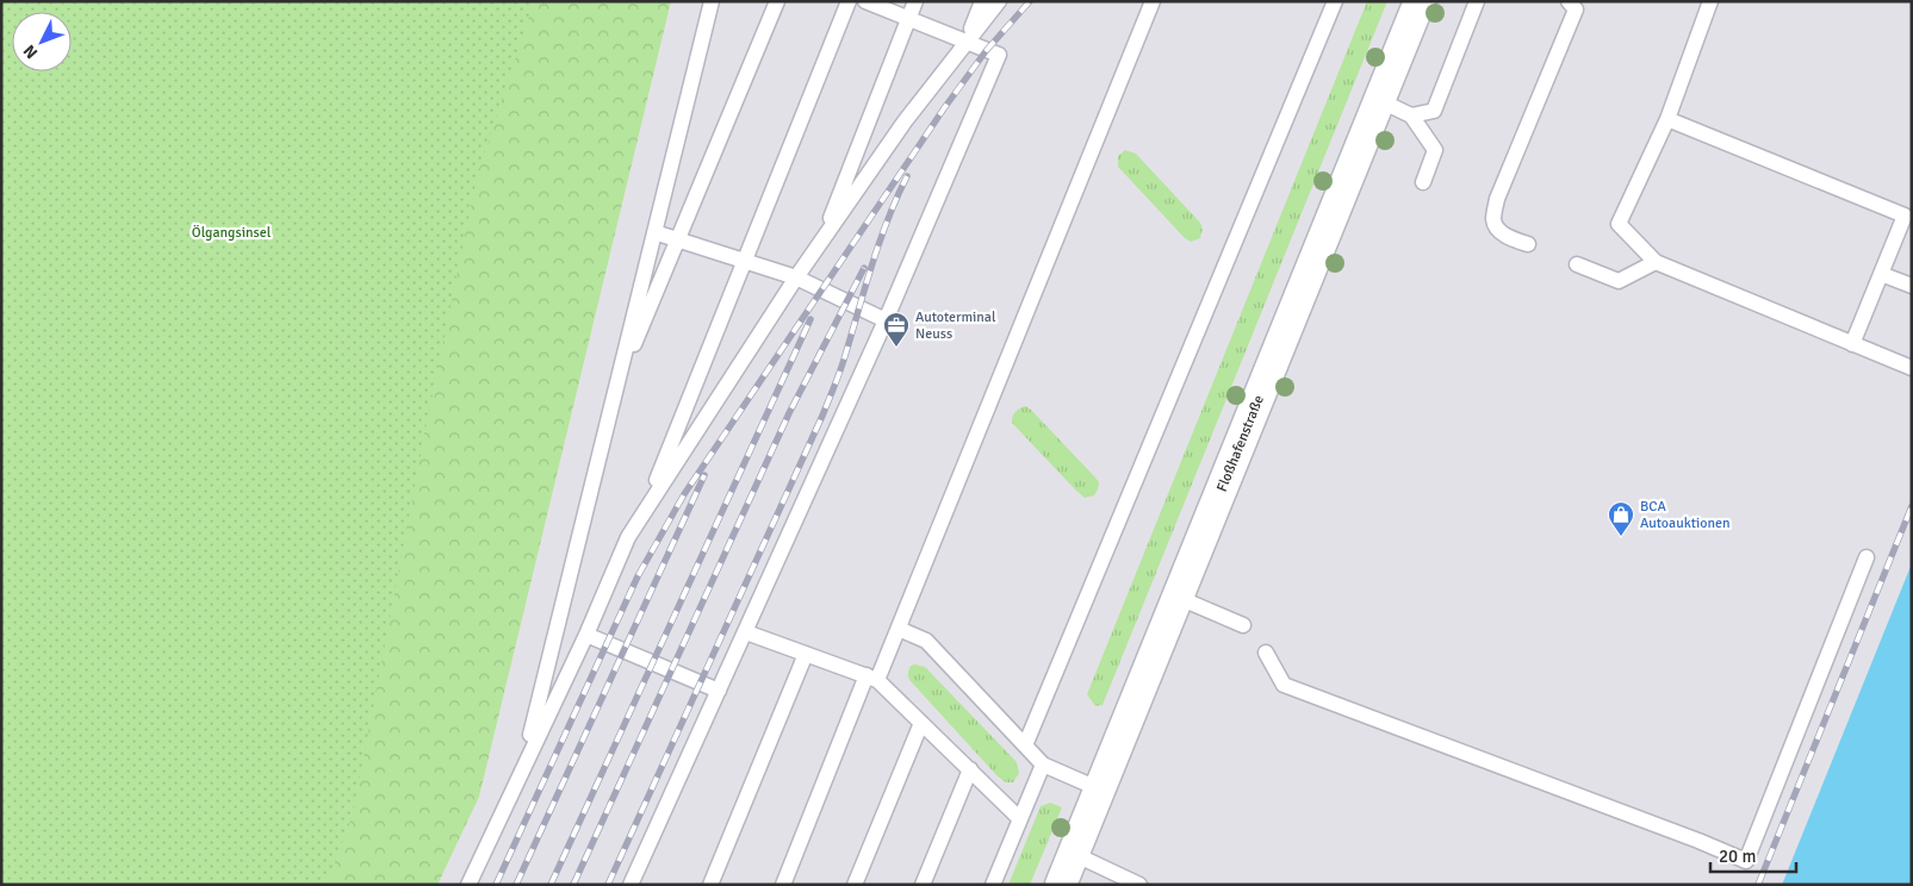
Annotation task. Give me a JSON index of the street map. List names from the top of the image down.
{
  "streets": {
    "street": ["Floßhafenstraße"]
  },
  "parks": ["Ölgangsinsel"],
  "places": {
    "office": ["Autoterminal Neuss"],
    "shop": ["BCA Autoauktionen"]
  },
  "scale_bar": "20 m",
  "north": "bottom left"
}
